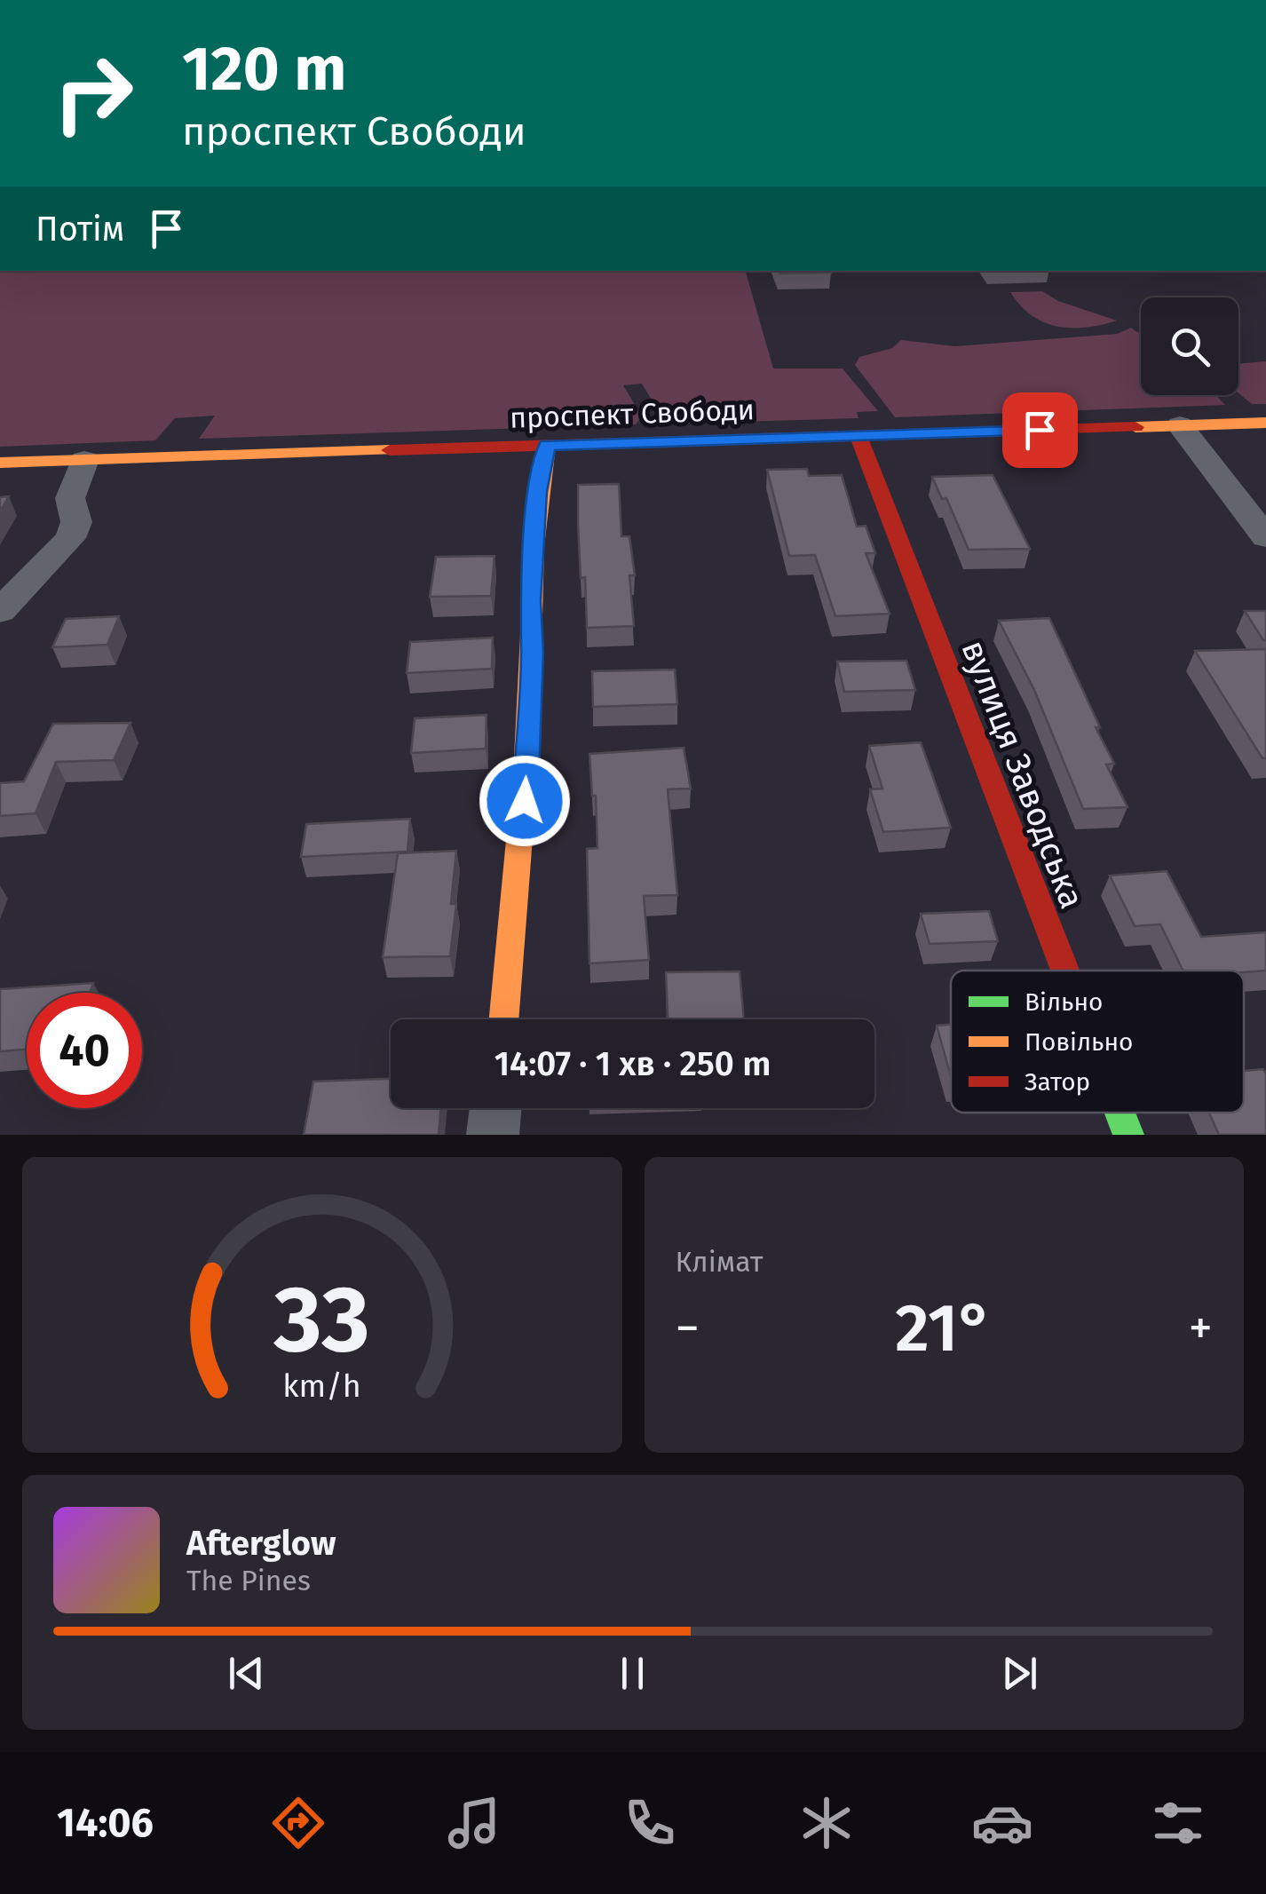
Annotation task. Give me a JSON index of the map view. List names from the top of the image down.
{
  "streets": {
    "street": ["проспект Свободи", "вулиця Заводська"]
  },
  "crossings": [
    ["проспект Свободи", "вулиця Заводська"]
  ],
  "legend": ["Вільно", "Повільно", "Затор"],
  "page": {
    "turn": ["120 m", "проспект Свободи"],
    "then": "Потім",
    "limit": "40",
    "trip": "14:07 · 1 хв · 250 m",
    "tile": "Клімат",
    "heat": ["−", "21°", "+"],
    "song": ["Afterglow", "The Pines"],
    "tabs": "14:06",
    "gauge": ["33", "km/h"]
  }
}
